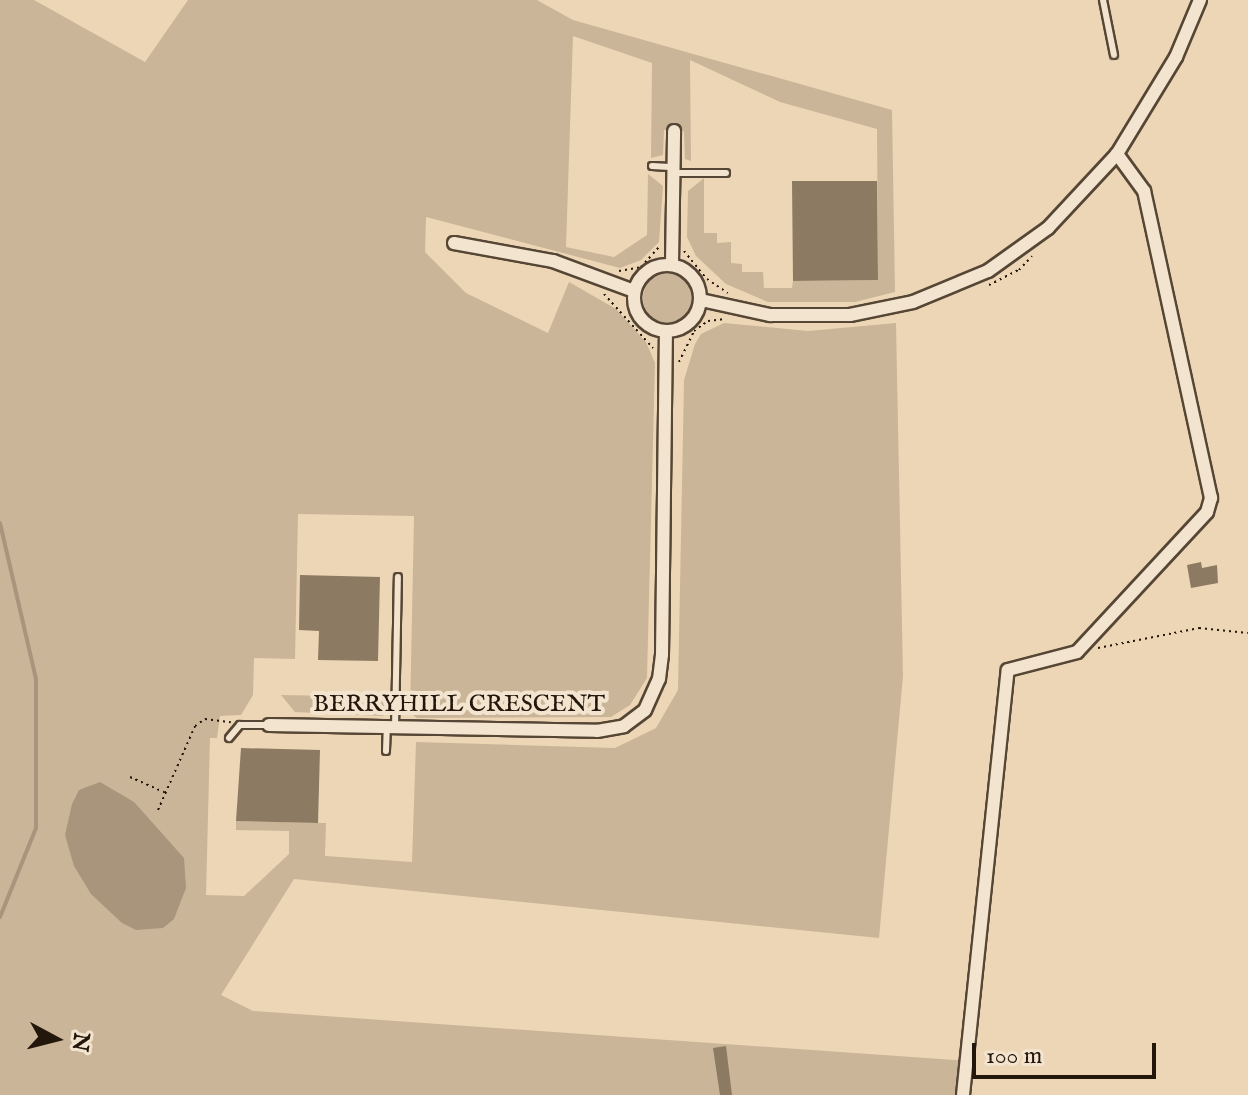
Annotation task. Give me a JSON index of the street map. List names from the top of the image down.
{
  "streets": {
    "street": ["BERRYHILL CRESCENT"]
  },
  "scale_bar": "100 m",
  "north": "right"
}
